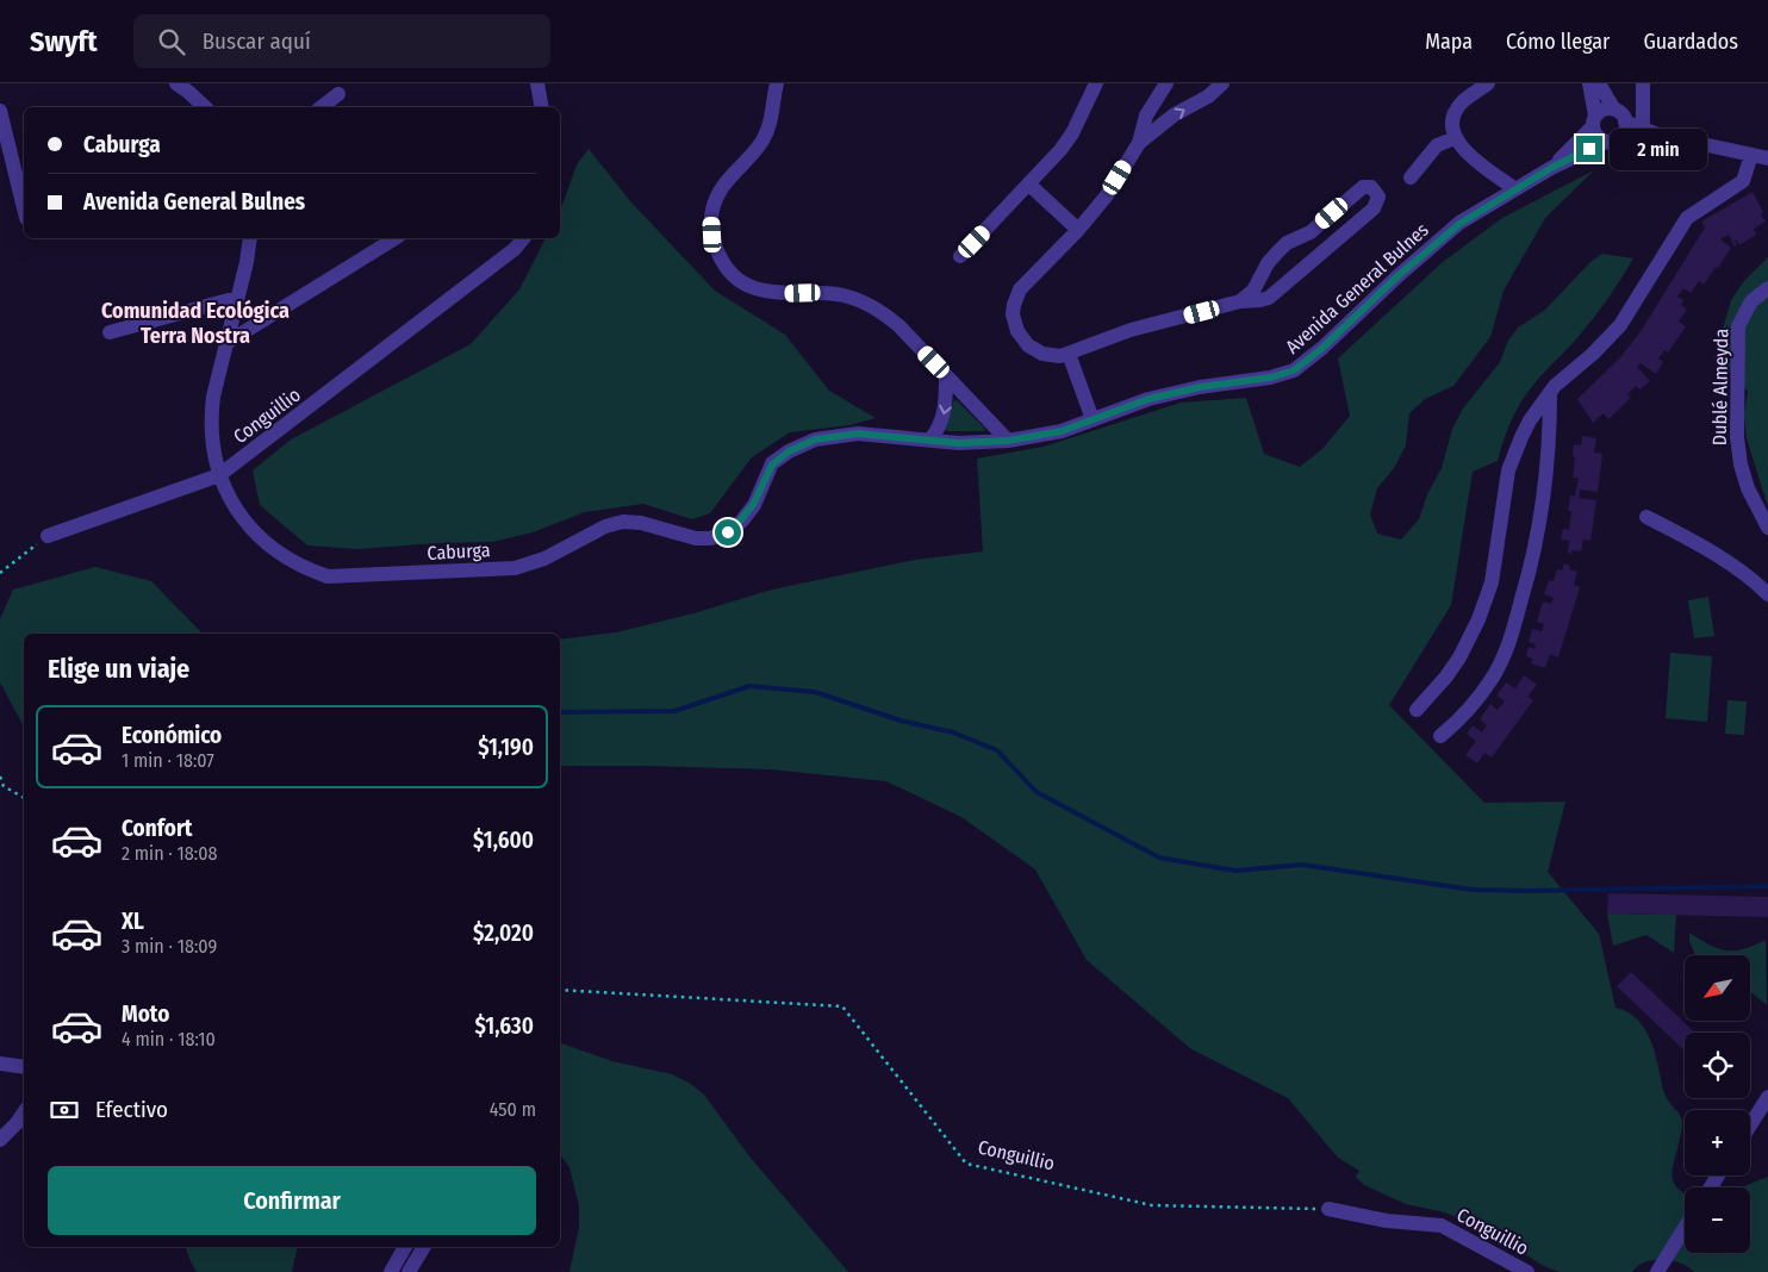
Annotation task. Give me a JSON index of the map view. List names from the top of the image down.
{
  "streets": {
    "street": [
      "Avenida General Bulnes",
      "Dublé Almeyda",
      "Conguillio",
      "Caburga"
    ]
  },
  "crossings": [
    ["Avenida General Bulnes", "Caburga"],
    ["Conguillio", "Caburga"]
  ],
  "districts": ["Comunidad Ecológica Terra Nostra"],
  "north": "bottom left",
  "page": {
    "header": "Swyft",
    "search": "Buscar aquí",
    "nav": ["Mapa", "Cómo llegar", "Guardados"],
    "banner": ["Caburga", "Avenida General Bulnes"],
    "bubble": "2 min",
    "heading": "Elige un viaje",
    "list": [
      {
        "name": "Económico",
        "note": "1 min · 18:07",
        "value": "$1,190"
      },
      {
        "name": "Confort",
        "note": "2 min · 18:08",
        "value": "$1,600"
      },
      {
        "name": "XL",
        "note": "3 min · 18:09",
        "value": "$2,020"
      },
      {
        "name": "Moto",
        "note": "4 min · 18:10",
        "value": "$1,630"
      }
    ],
    "map_buttons": ["+", "−"],
    "pay": ["Efectivo", "450 m"],
    "buttons": "Confirmar"
  }
}
